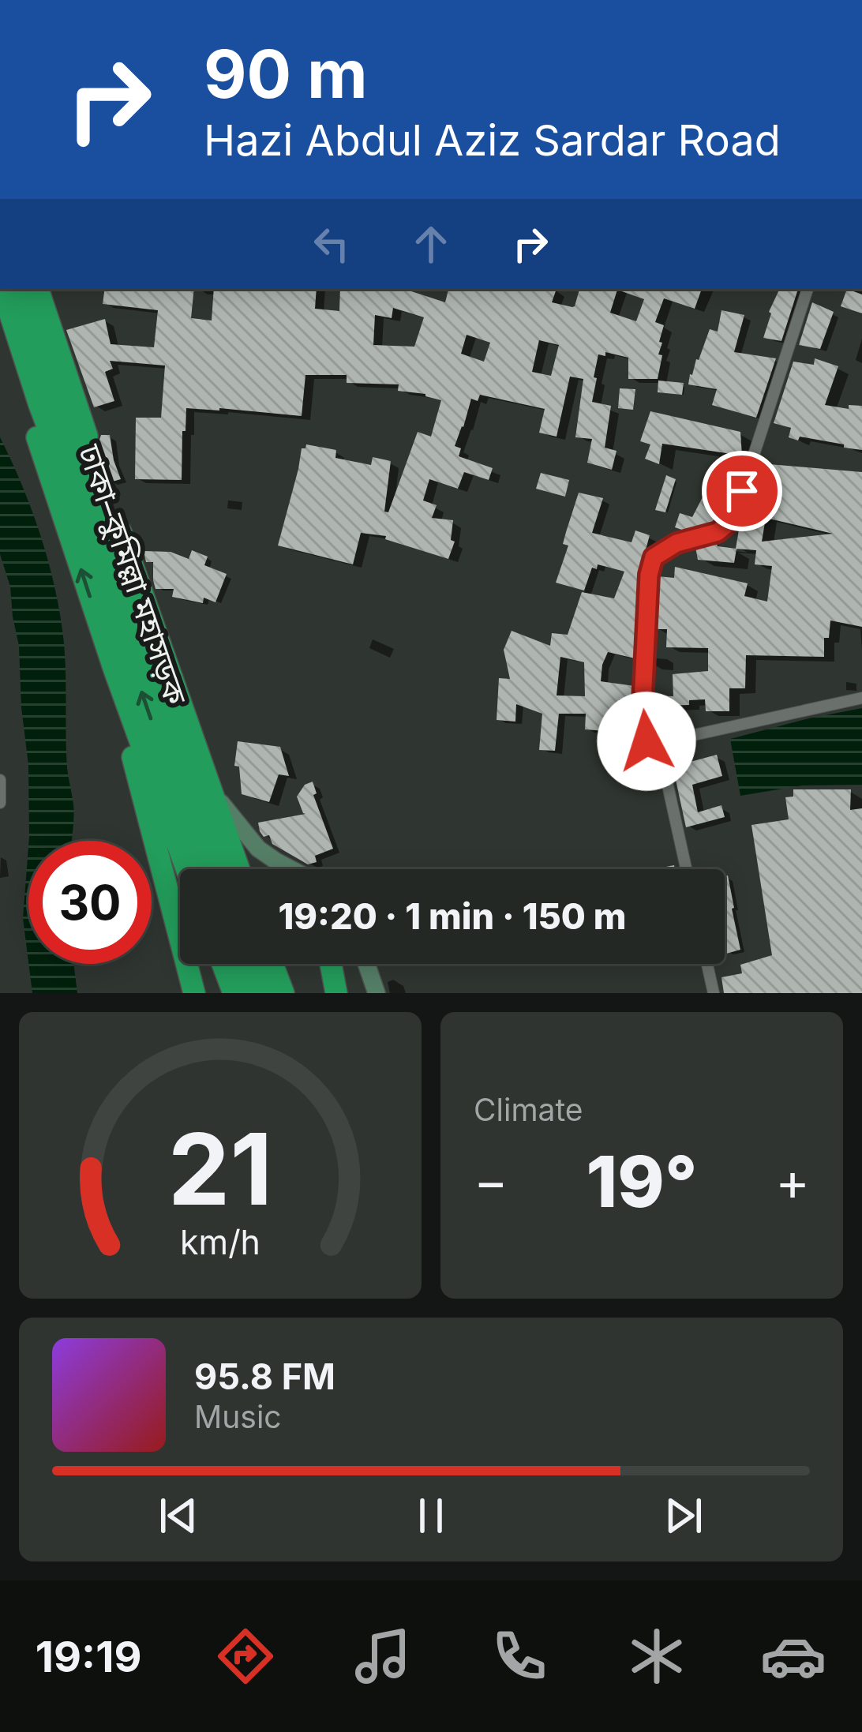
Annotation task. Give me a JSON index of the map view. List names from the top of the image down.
{
  "streets": {
    "highway": ["ঢাকা–কুমিল্লা মহাসড়ক"]
  },
  "page": {
    "turn": ["90 m", "Hazi Abdul Aziz Sardar Road"],
    "limit": "30",
    "trip": "19:20 · 1 min · 150 m",
    "tile": "Climate",
    "heat": ["−", "19°", "+"],
    "song": ["95.8 FM", "Music"],
    "tabs": "19:19",
    "gauge": ["21", "km/h"]
  }
}
